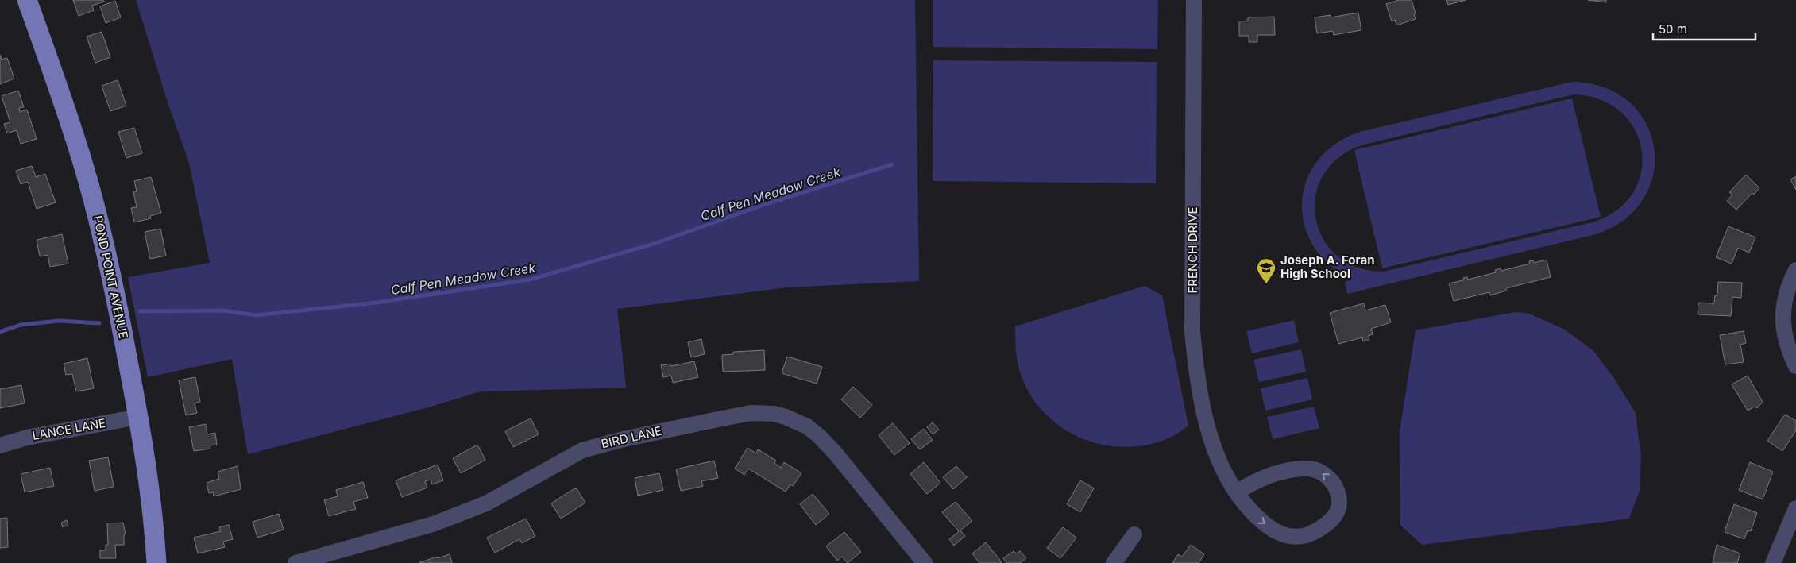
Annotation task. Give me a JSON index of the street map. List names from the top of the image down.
{
  "streets": {
    "main road": ["POND POINT AVENUE"],
    "street": ["FRENCH DRIVE", "LANCE LANE", "BIRD LANE"]
  },
  "crossings": [
    ["POND POINT AVENUE", "LANCE LANE"]
  ],
  "water": ["Calf Pen Meadow Creek"],
  "places": {
    "school or university": ["Joseph A. Foran High School"]
  },
  "scale_bar": "50 m"
}
